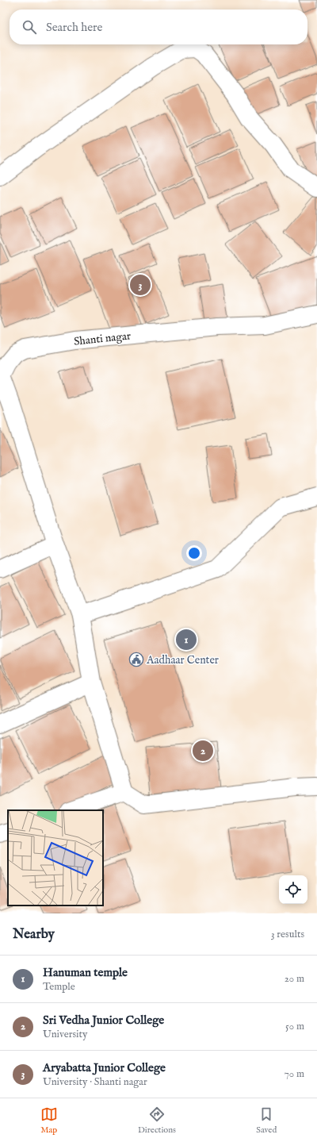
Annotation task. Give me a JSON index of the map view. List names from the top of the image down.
{
  "streets": {
    "street": ["Shanti nagar"]
  },
  "places": {
    "public building": ["Aadhaar Center"]
  },
  "page": {
    "search": "Search here",
    "pins": ["3", "1", "2"],
    "heading": ["Nearby", "3 results"],
    "list": [
      {
        "mark": "1",
        "name": "Hanuman temple",
        "note": "Temple",
        "value": "20 m"
      },
      {
        "mark": "2",
        "name": "Sri Vedha Junior College",
        "note": "University",
        "value": "50 m"
      },
      {
        "mark": "3",
        "name": "Aryabatta Junior College",
        "note": "University · Shanti nagar",
        "value": "70 m"
      }
    ],
    "nav": ["Map", "Directions", "Saved"]
  }
}
